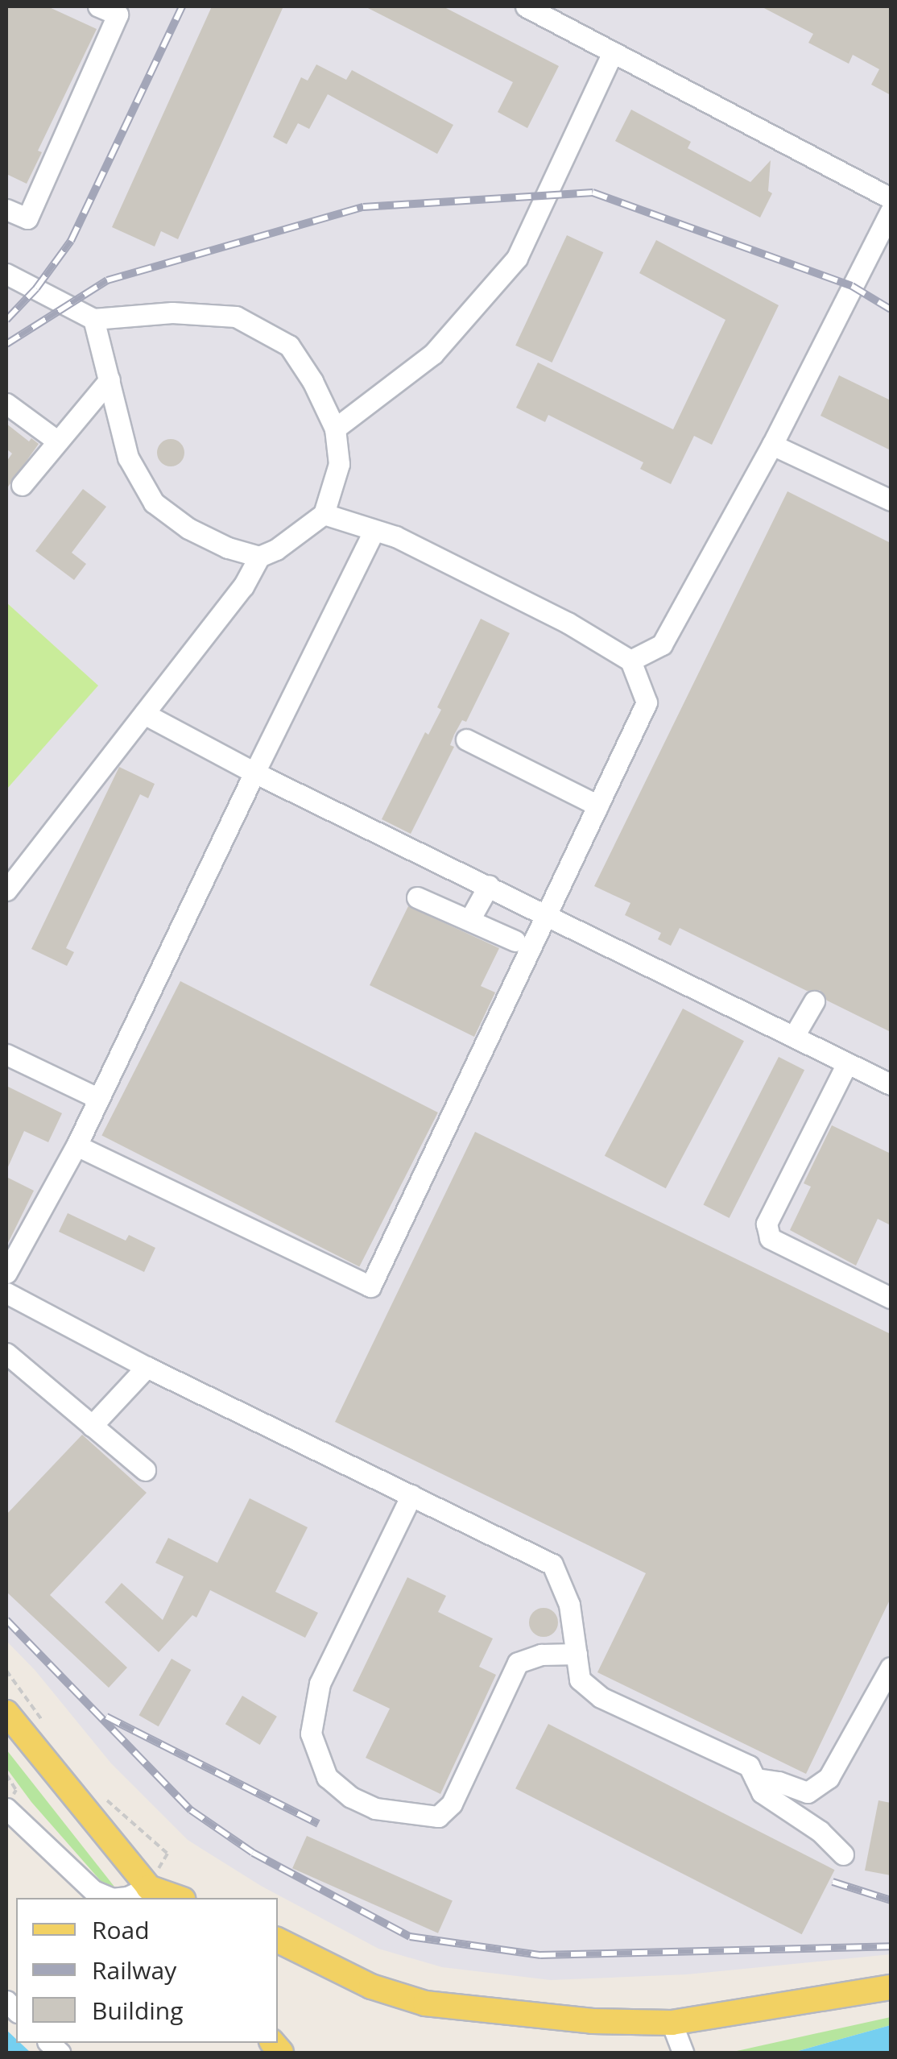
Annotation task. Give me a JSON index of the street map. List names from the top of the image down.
{
  "legend": ["Road", "Railway", "Building"]
}
